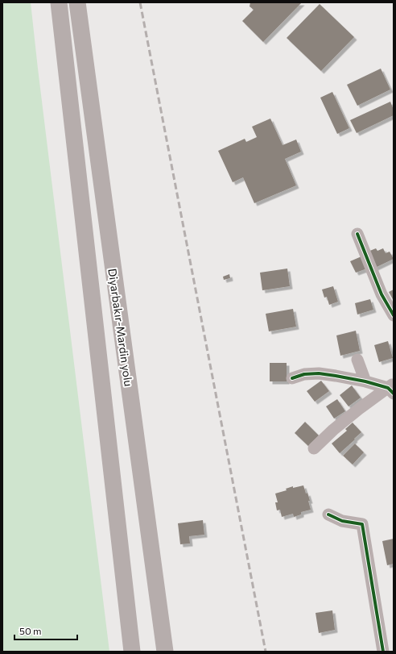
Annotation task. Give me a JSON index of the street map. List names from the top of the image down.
{
  "streets": {
    "highway": ["Diyarbakır-Mardin yolu"]
  },
  "scale_bar": "50 m"
}
